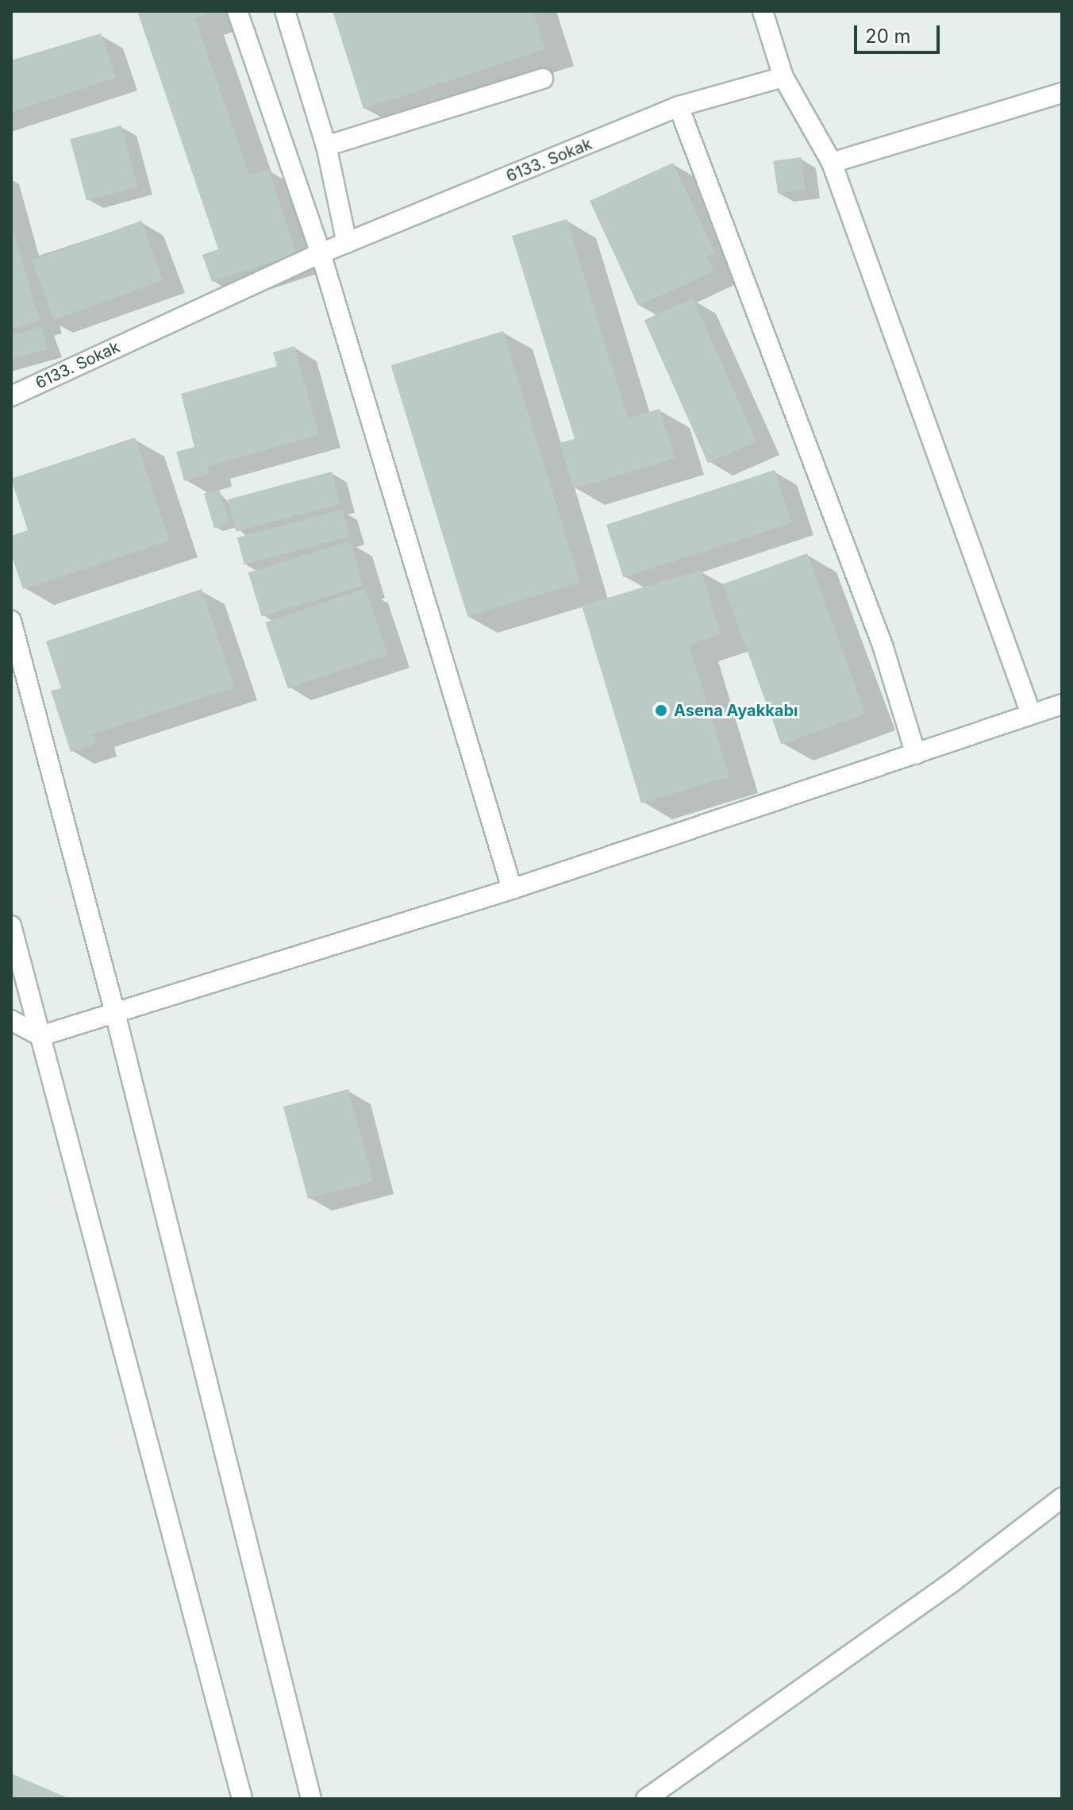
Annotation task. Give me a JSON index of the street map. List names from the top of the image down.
{
  "streets": {
    "street": ["6133. Sokak"]
  },
  "places": ["Asena Ayakkabı"],
  "scale_bar": "20 m"
}
